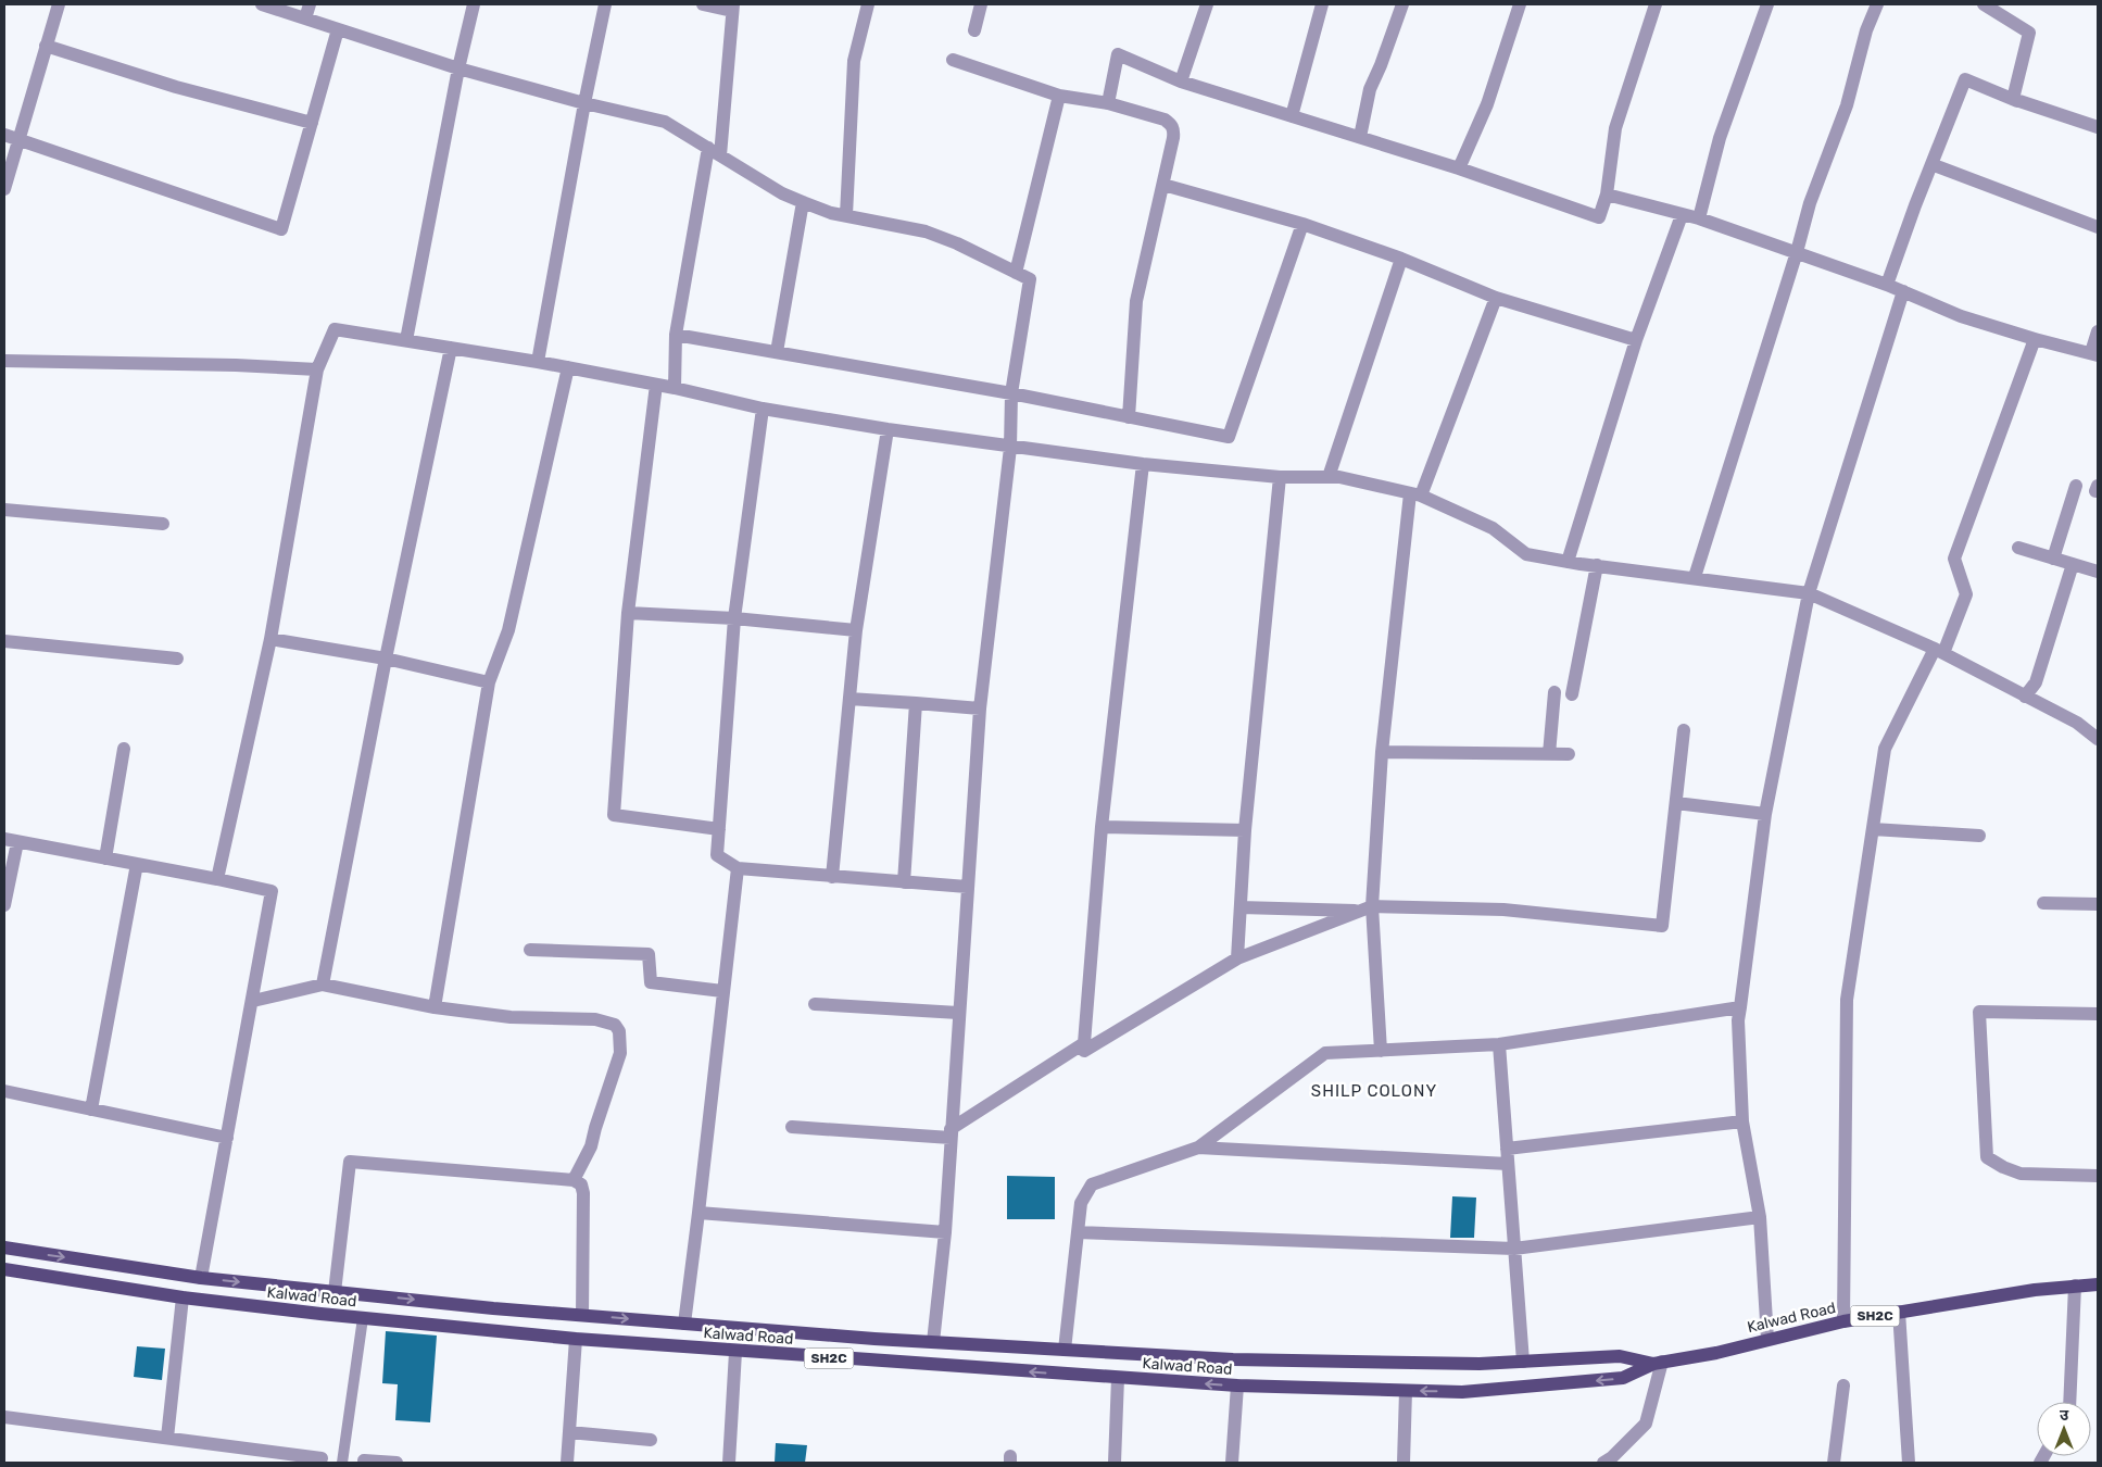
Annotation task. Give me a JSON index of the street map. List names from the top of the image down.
{
  "streets": {
    "main road": ["Kalwad Road", "SH2C"]
  },
  "districts": ["SHILP COLONY"],
  "north": "top"
}
